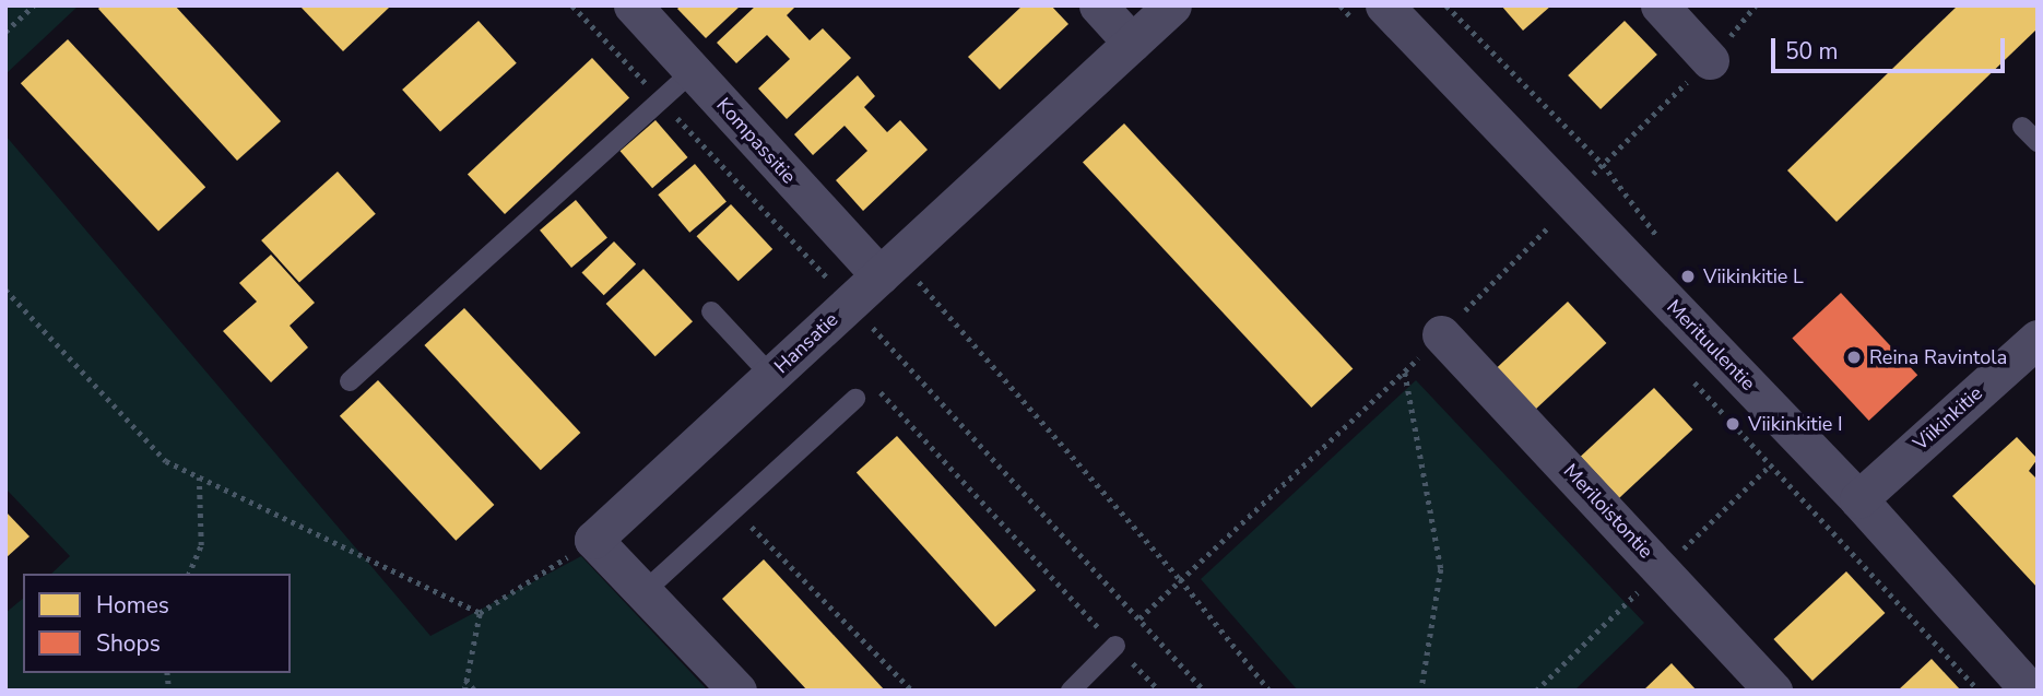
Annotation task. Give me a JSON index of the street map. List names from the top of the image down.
{
  "streets": {
    "street": [
      "Kompassitie",
      "Hansatie",
      "Merituulentie",
      "Viikinkitie",
      "Meriloistontie"
    ]
  },
  "crossings": [
    ["Kompassitie", "Hansatie"],
    ["Merituulentie", "Viikinkitie"]
  ],
  "places": ["Viikinkitie L", "Reina Ravintola", "Viikinkitie I"],
  "legend": ["Homes", "Shops"],
  "scale_bar": "50 m"
}
